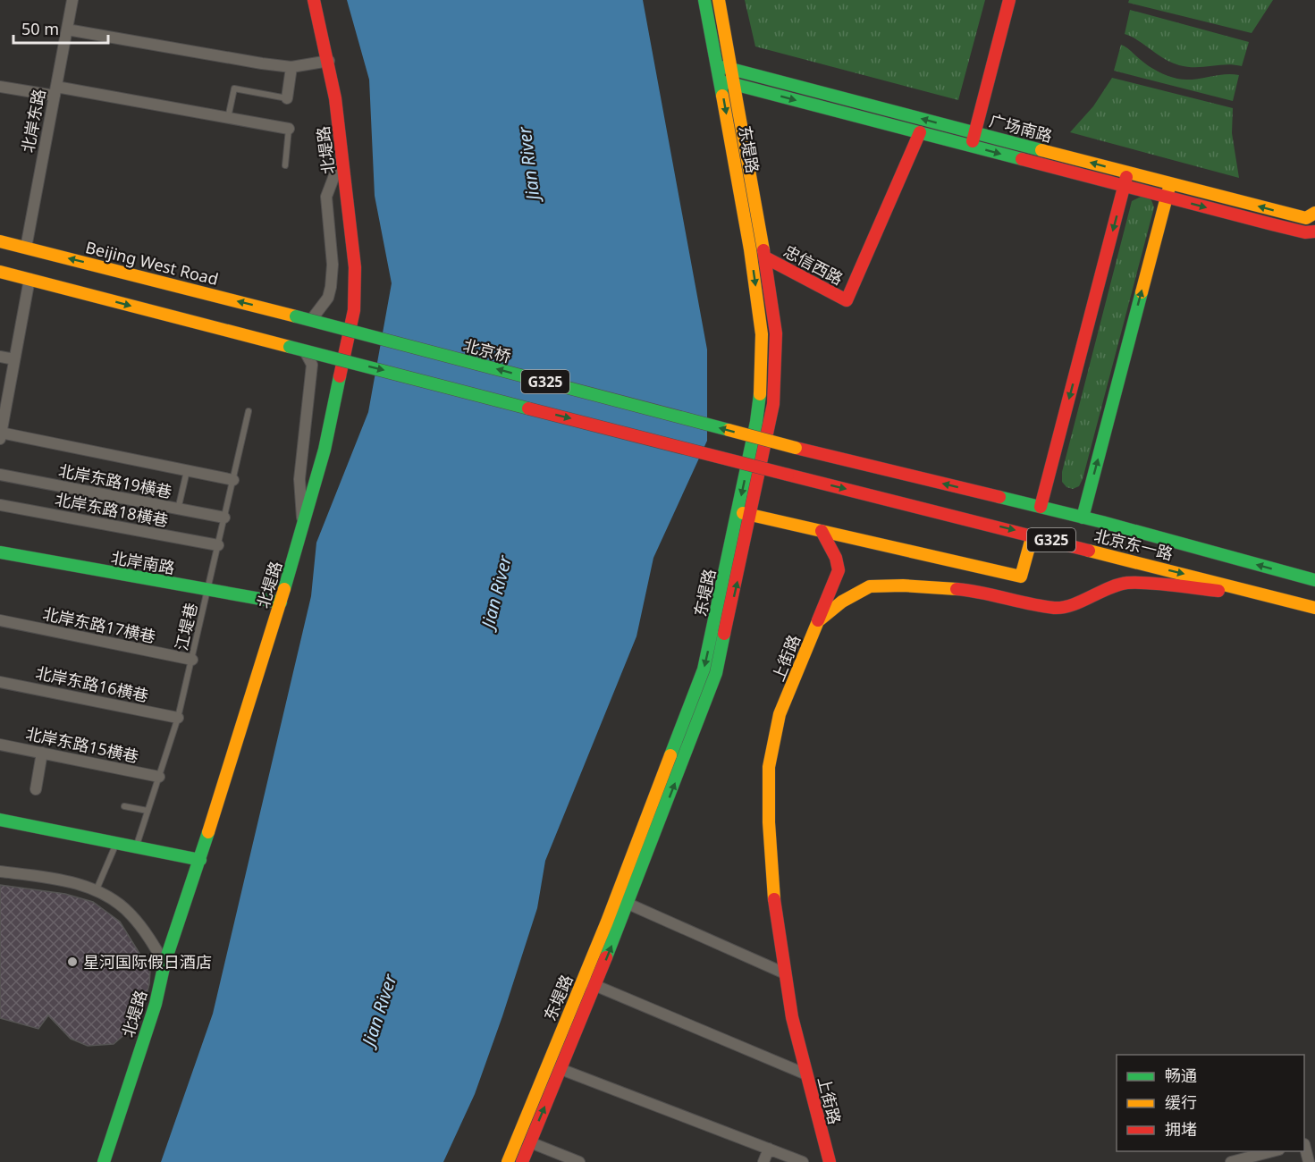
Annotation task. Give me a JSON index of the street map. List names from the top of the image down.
{
  "streets": {
    "main road": [
      "广场南路",
      "东堤路",
      "北堤路",
      "Beijing West Road",
      "忠信西路",
      "北京桥",
      "G325",
      "北京东一路",
      "北岸南路",
      "上街路"
    ],
    "street": [
      "北岸东路",
      "北岸东路19横巷",
      "北岸东路18横巷",
      "北岸东路17横巷",
      "北岸东路16横巷",
      "北岸东路15横巷"
    ],
    "lane": ["江堤巷"]
  },
  "crossings": [
    ["北岸东路", "Beijing West Road"],
    ["广场南路", "东堤路"],
    ["广场南路", "忠信西路"],
    ["东堤路", "忠信西路"],
    ["北堤路", "北岸南路"],
    ["Beijing West Road", "北京桥"],
    ["北京桥", "北京东一路"],
    ["G325", "北京东一路"],
    ["北岸东路19横巷", "江堤巷"],
    ["北岸东路18横巷", "江堤巷"],
    ["北京东一路", "上街路"],
    ["北岸南路", "江堤巷"],
    ["北岸东路17横巷", "江堤巷"],
    ["江堤巷", "北岸东路16横巷"],
    ["江堤巷", "北岸东路15横巷"]
  ],
  "one_way": ["北京桥"],
  "water": ["Jian River"],
  "places": ["星河国际假日酒店"],
  "legend": ["畅通", "缓行", "拥堵"],
  "scale_bar": "50 m"
}
